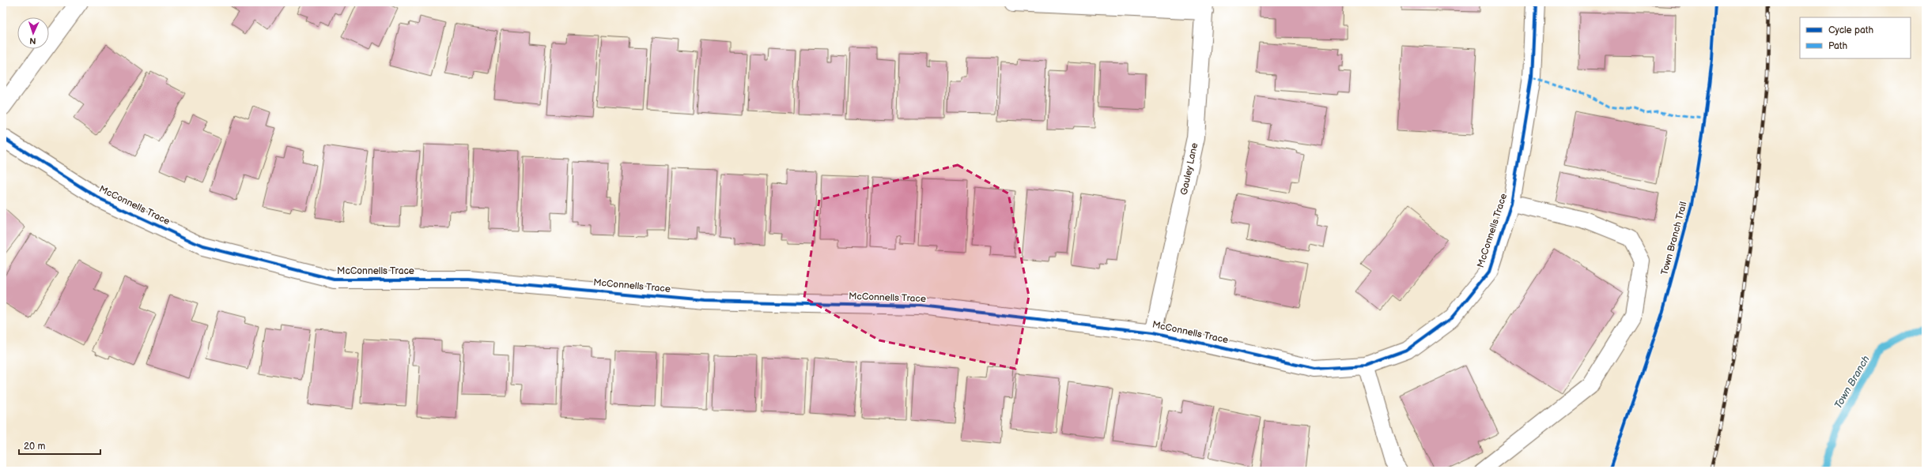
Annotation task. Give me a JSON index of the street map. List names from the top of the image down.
{
  "streets": {
    "street": ["Gauley Lane", "McConnells Trace"],
    "cycle path": ["Town Branch Trail"]
  },
  "crossings": [
    ["Gauley Lane", "McConnells Trace"]
  ],
  "water": ["Town Branch"],
  "legend": ["Cycle path", "Path"],
  "scale_bar": "20 m",
  "north": "bottom"
}
